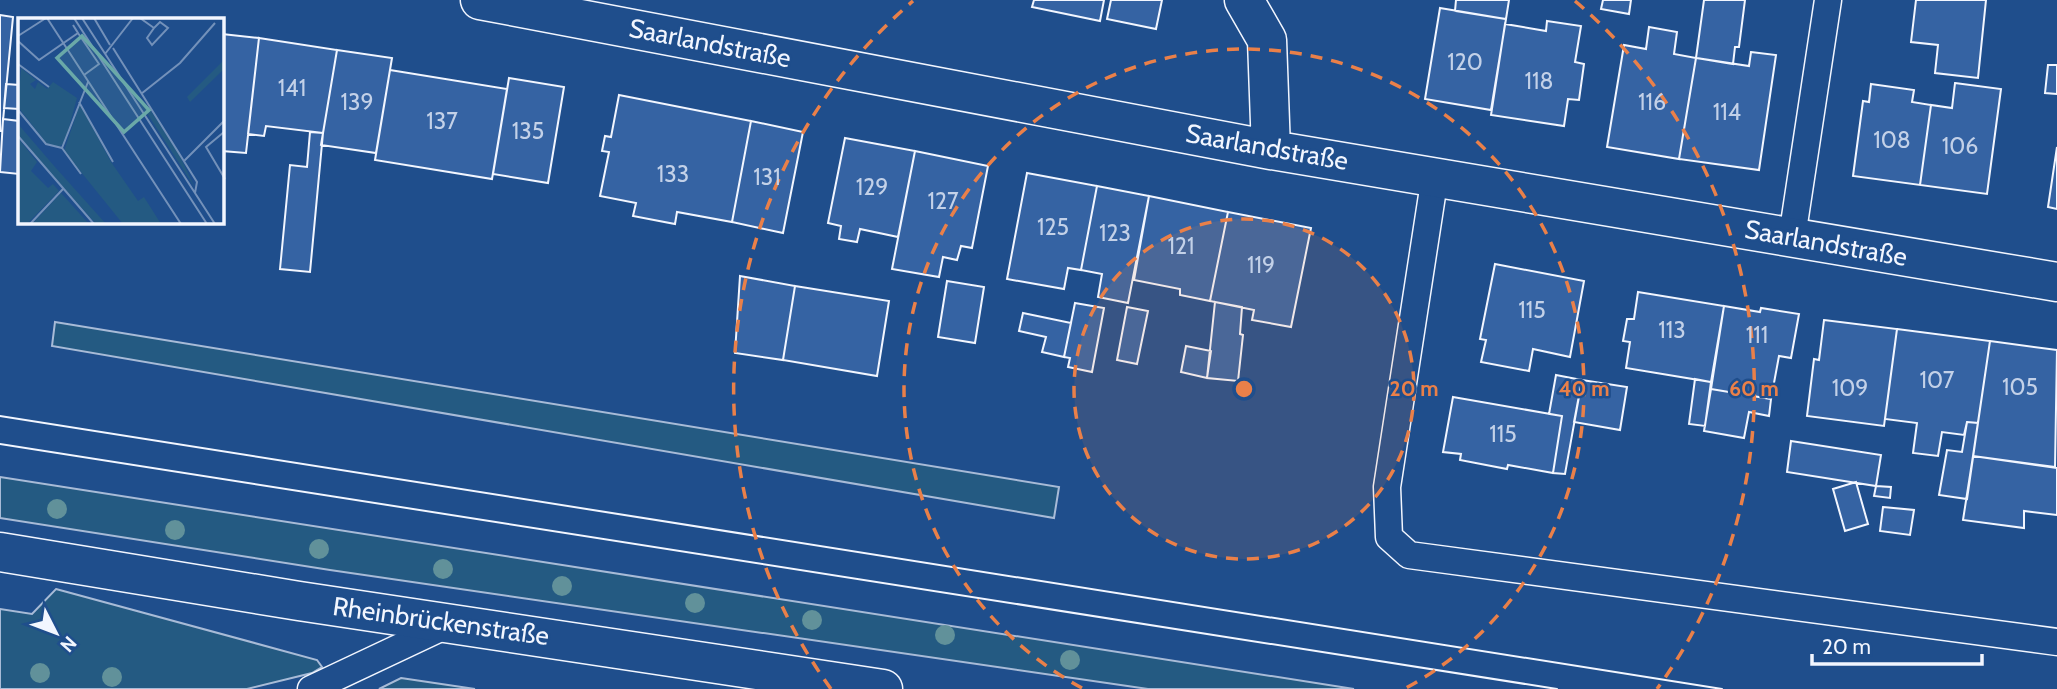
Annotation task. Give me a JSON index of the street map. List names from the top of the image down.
{
  "streets": {
    "street": ["Saarlandstraße", "Rheinbrückenstraße"]
  },
  "house_numbers": [
    "120",
    "118",
    "141",
    "139",
    "116",
    "114",
    "137",
    "135",
    "108",
    "106",
    "133",
    "131",
    "129",
    "127",
    "125",
    "123",
    "121",
    "119",
    "115",
    "113",
    "111",
    "107",
    "105",
    "109",
    "115"
  ],
  "scale_bar": "20 m",
  "north": "bottom right",
  "rings": ["20 m", "40 m", "60 m"]
}
